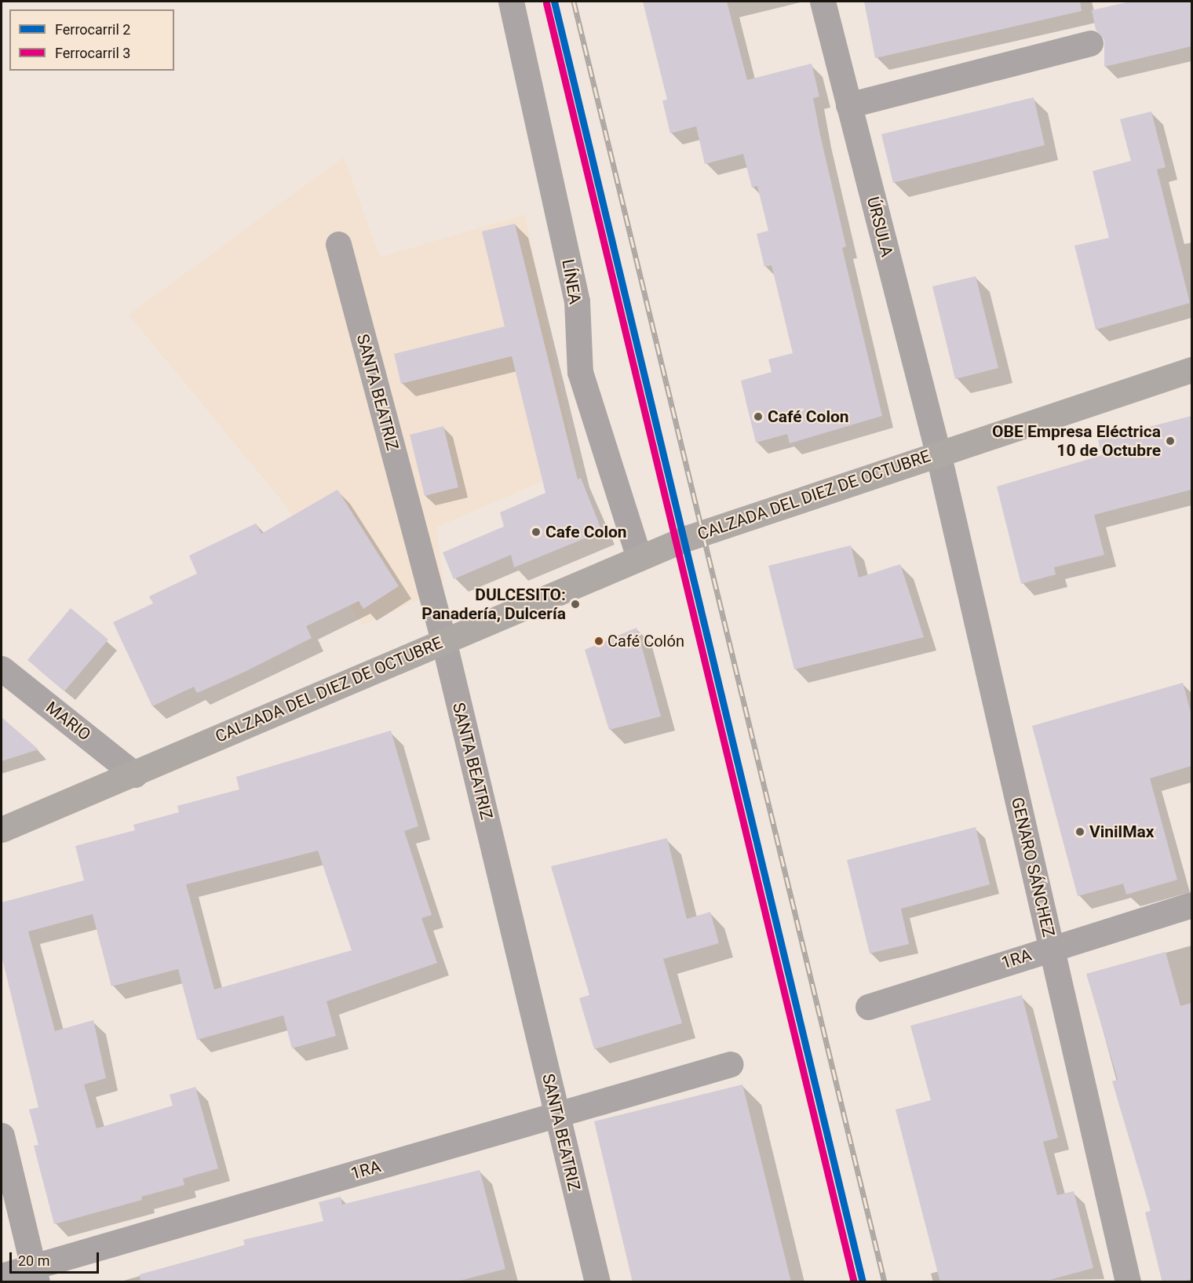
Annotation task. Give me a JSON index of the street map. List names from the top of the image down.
{
  "streets": {
    "main road": ["CALZADA DEL DIEZ DE OCTUBRE"],
    "street": [
      "ÚRSULA",
      "LÍNEA",
      "SANTA BEATRIZ",
      "MARIO",
      "GENARO SÁNCHEZ",
      "1RA"
    ]
  },
  "crossings": [
    ["ÚRSULA", "CALZADA DEL DIEZ DE OCTUBRE"],
    ["ÚRSULA", "GENARO SÁNCHEZ"],
    ["LÍNEA", "CALZADA DEL DIEZ DE OCTUBRE"],
    ["SANTA BEATRIZ", "CALZADA DEL DIEZ DE OCTUBRE"],
    ["SANTA BEATRIZ", "1RA"],
    ["CALZADA DEL DIEZ DE OCTUBRE", "MARIO"],
    ["CALZADA DEL DIEZ DE OCTUBRE", "GENARO SÁNCHEZ"],
    ["GENARO SÁNCHEZ", "1RA"]
  ],
  "places": [
    "Café Colon",
    "OBE Empresa Eléctrica 10 de Octubre",
    "Cafe Colon",
    "DULCESITO: Panadería, Dulcería",
    "Café Colón",
    "VinilMax"
  ],
  "lines": ["rail line 2", "rail line 3"],
  "legend": ["Ferrocarril 2", "Ferrocarril 3"],
  "scale_bar": "20 m"
}
